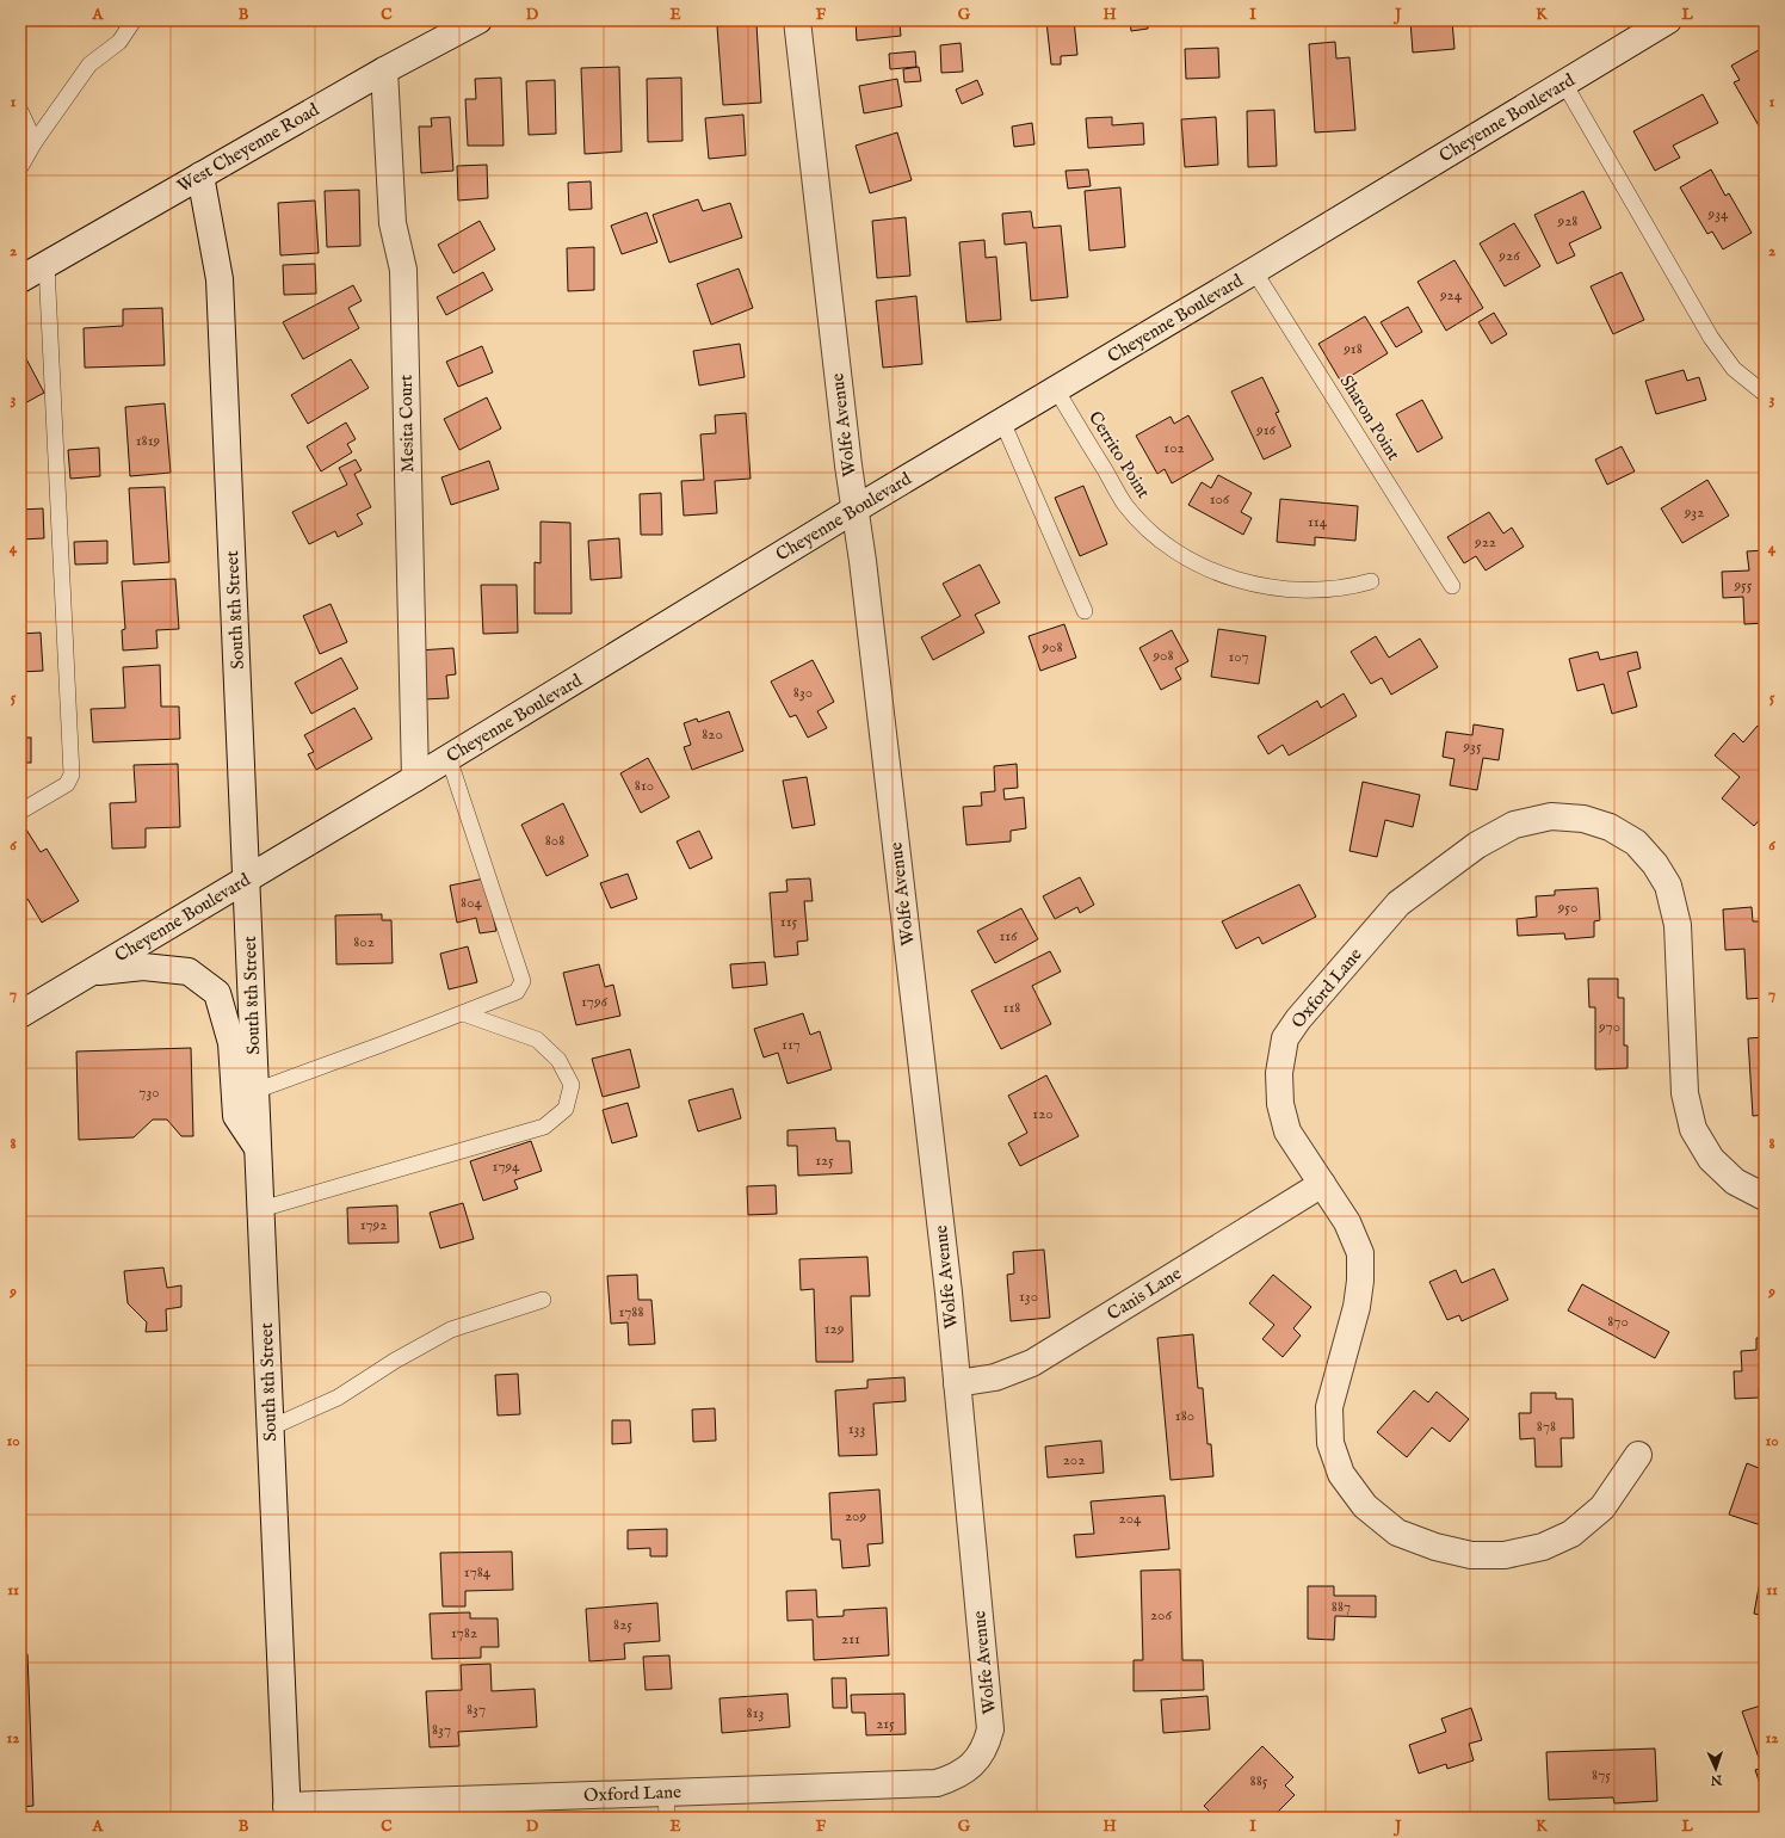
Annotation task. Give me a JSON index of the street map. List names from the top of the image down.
{
  "streets": {
    "street": [
      "Cheyenne Boulevard",
      "West Cheyenne Road",
      "Mesita Court",
      "Wolfe Avenue",
      "South 8th Street",
      "Oxford Lane",
      "Canis Lane"
    ],
    "lane": ["Sharon Point", "Cerrito Point"]
  },
  "crossings": [
    ["Cheyenne Boulevard", "Sharon Point"],
    ["Cheyenne Boulevard", "Mesita Court"],
    ["Cheyenne Boulevard", "Wolfe Avenue"],
    ["Cheyenne Boulevard", "Cerrito Point"],
    ["Cheyenne Boulevard", "South 8th Street"],
    ["West Cheyenne Road", "Mesita Court"],
    ["West Cheyenne Road", "South 8th Street"],
    ["Wolfe Avenue", "Oxford Lane"],
    ["Wolfe Avenue", "Canis Lane"],
    ["South 8th Street", "Oxford Lane"],
    ["Oxford Lane", "Canis Lane"]
  ],
  "house_numbers": [
    "934",
    "928",
    "926",
    "924",
    "918",
    "916",
    "1819",
    "102",
    "106",
    "932",
    "114",
    "922",
    "955",
    "908",
    "908",
    "107",
    "830",
    "820",
    "935",
    "810",
    "808",
    "804",
    "950",
    "115",
    "116",
    "802",
    "1796",
    "118",
    "970",
    "117",
    "730",
    "120",
    "125",
    "1794",
    "1792",
    "130",
    "1788",
    "870",
    "129",
    "180",
    "878",
    "133",
    "202",
    "209",
    "204",
    "1784",
    "887",
    "206",
    "825",
    "1782",
    "211",
    "837",
    "813",
    "215",
    "837",
    "875",
    "885"
  ],
  "north": "bottom",
  "grid": {
    "columns": [
      "A",
      "B",
      "C",
      "D",
      "E",
      "F",
      "G",
      "H",
      "I",
      "J",
      "K",
      "L"
    ],
    "rows": [
      "1",
      "2",
      "3",
      "4",
      "5",
      "6",
      "7",
      "8",
      "9",
      "10",
      "11",
      "12"
    ]
  }
}
